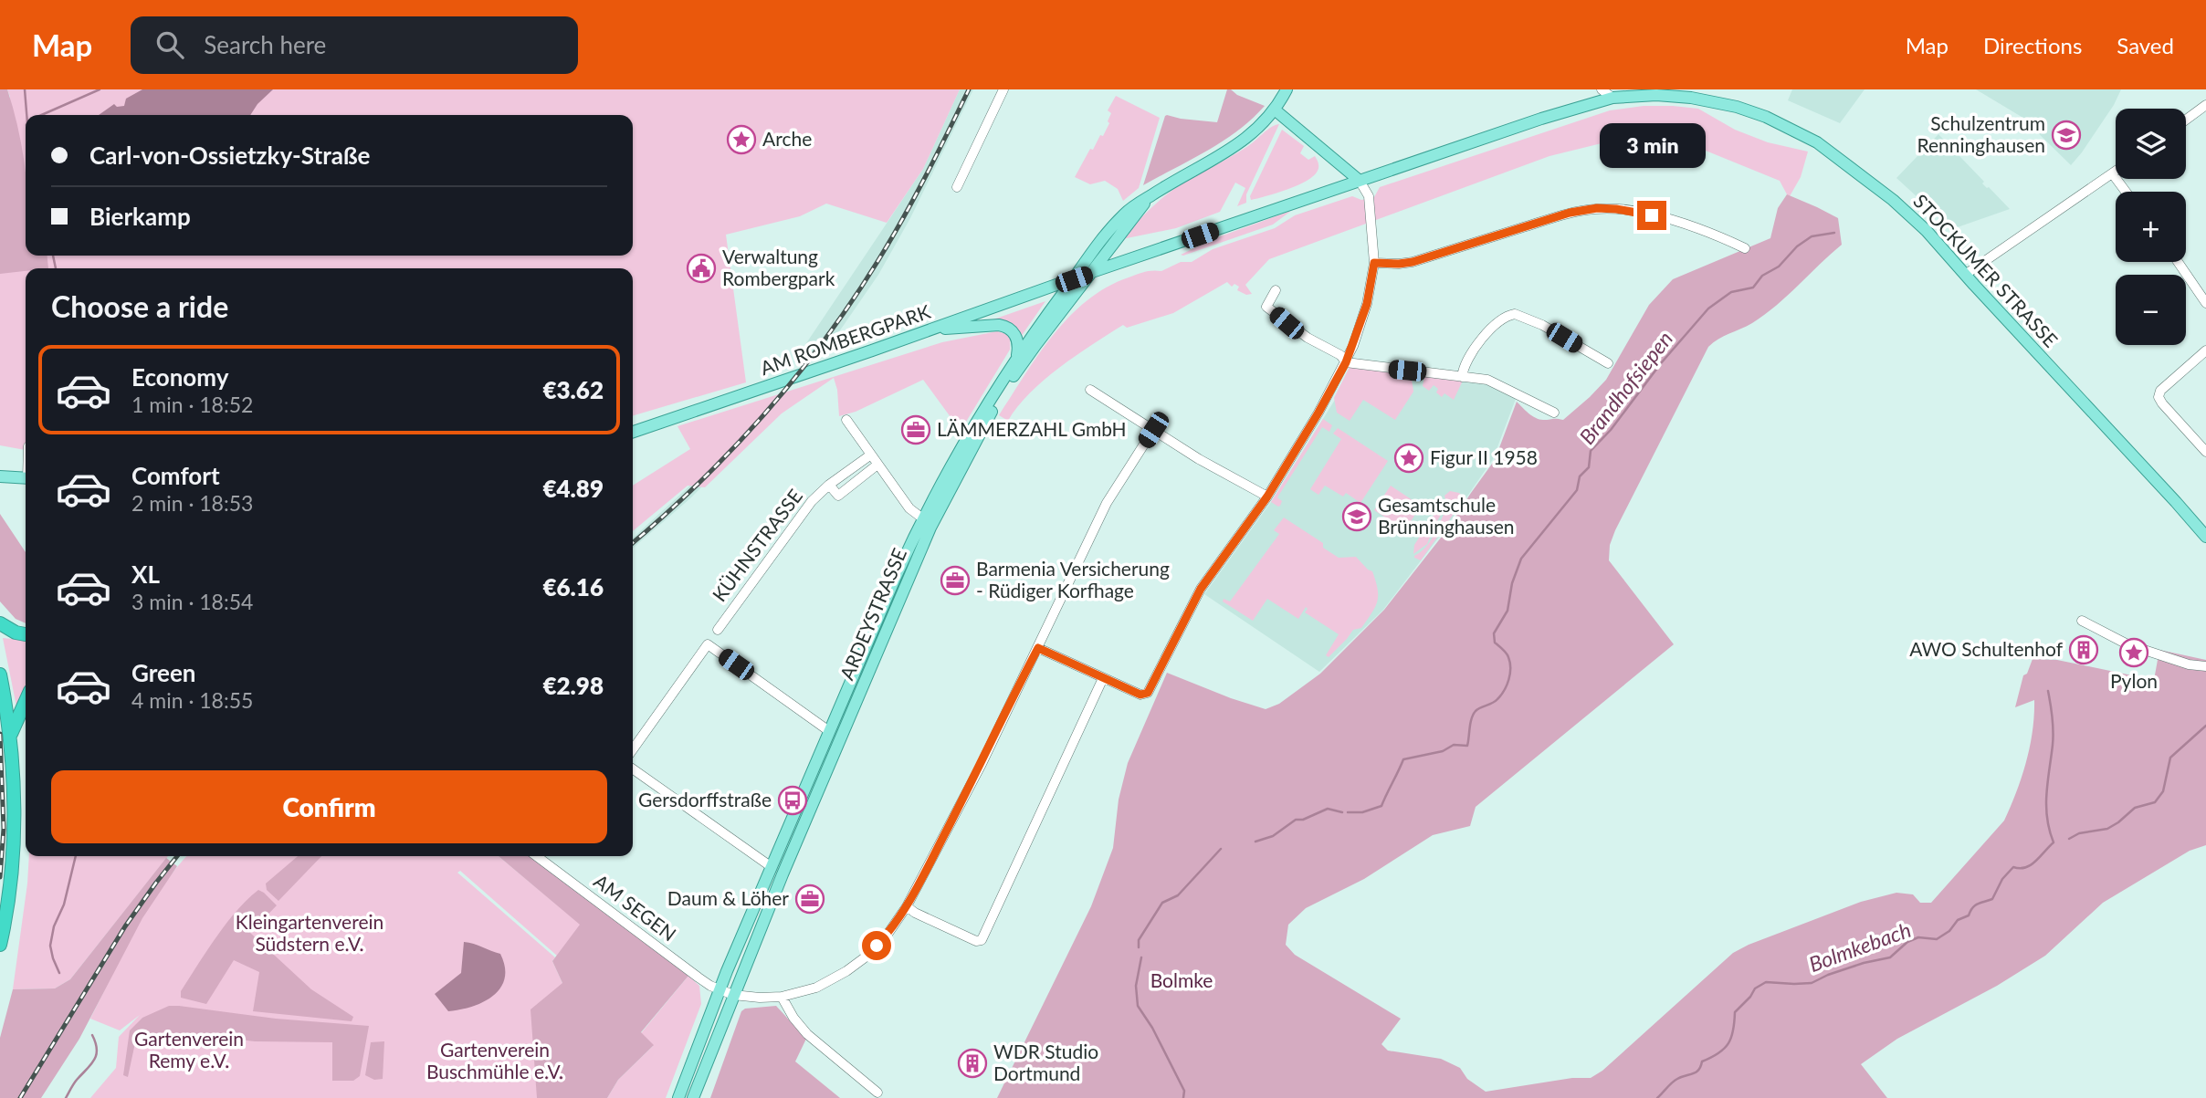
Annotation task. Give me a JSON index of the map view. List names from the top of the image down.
{
  "streets": {
    "main road": ["STOCKUMER STRASSE", "AM ROMBERGPARK", "ARDEYSTRASSE"],
    "street": ["KÜHNSTRASSE", "AM SEGEN"]
  },
  "crossings": [
    ["STOCKUMER STRASSE", "AM ROMBERGPARK"],
    ["STOCKUMER STRASSE", "ARDEYSTRASSE"],
    ["AM ROMBERGPARK", "ARDEYSTRASSE"],
    ["ARDEYSTRASSE", "AM SEGEN"]
  ],
  "water": ["Brandhofsiepen", "Bolmkebach"],
  "parks": [
    "Kleingartenverein Südstern e.V.",
    "Bolmke",
    "Gartenverein Remy e.V.",
    "Gartenverein Buschmühle e.V."
  ],
  "places": {
    "school or university": ["Schulzentrum Renninghausen", "Gesamtschule Brünninghausen"],
    "place": ["Arche", "Figur II 1958", "Pylon"],
    "public building": ["Verwaltung Rombergpark"],
    "office": ["LÄMMERZAHL GmbH", "Barmenia Versicherung - Rüdiger Korfhage", "Daum & Löher"],
    "building": ["AWO Schultenhof", "WDR Studio Dortmund"],
    "bus stop": ["Gersdorffstraße"]
  },
  "page": {
    "header": "Map",
    "search": "Search here",
    "nav": ["Map", "Directions", "Saved"],
    "map_buttons": ["+", "−"],
    "banner": ["Carl-von-Ossietzky-Straße", "Bierkamp"],
    "bubble": "3 min",
    "heading": "Choose a ride",
    "list": [
      {
        "name": "Economy",
        "note": "1 min · 18:52",
        "value": "€3.62"
      },
      {
        "name": "Comfort",
        "note": "2 min · 18:53",
        "value": "€4.89"
      },
      {
        "name": "XL",
        "note": "3 min · 18:54",
        "value": "€6.16"
      },
      {
        "name": "Green",
        "note": "4 min · 18:55",
        "value": "€2.98"
      }
    ],
    "buttons": "Confirm"
  }
}
